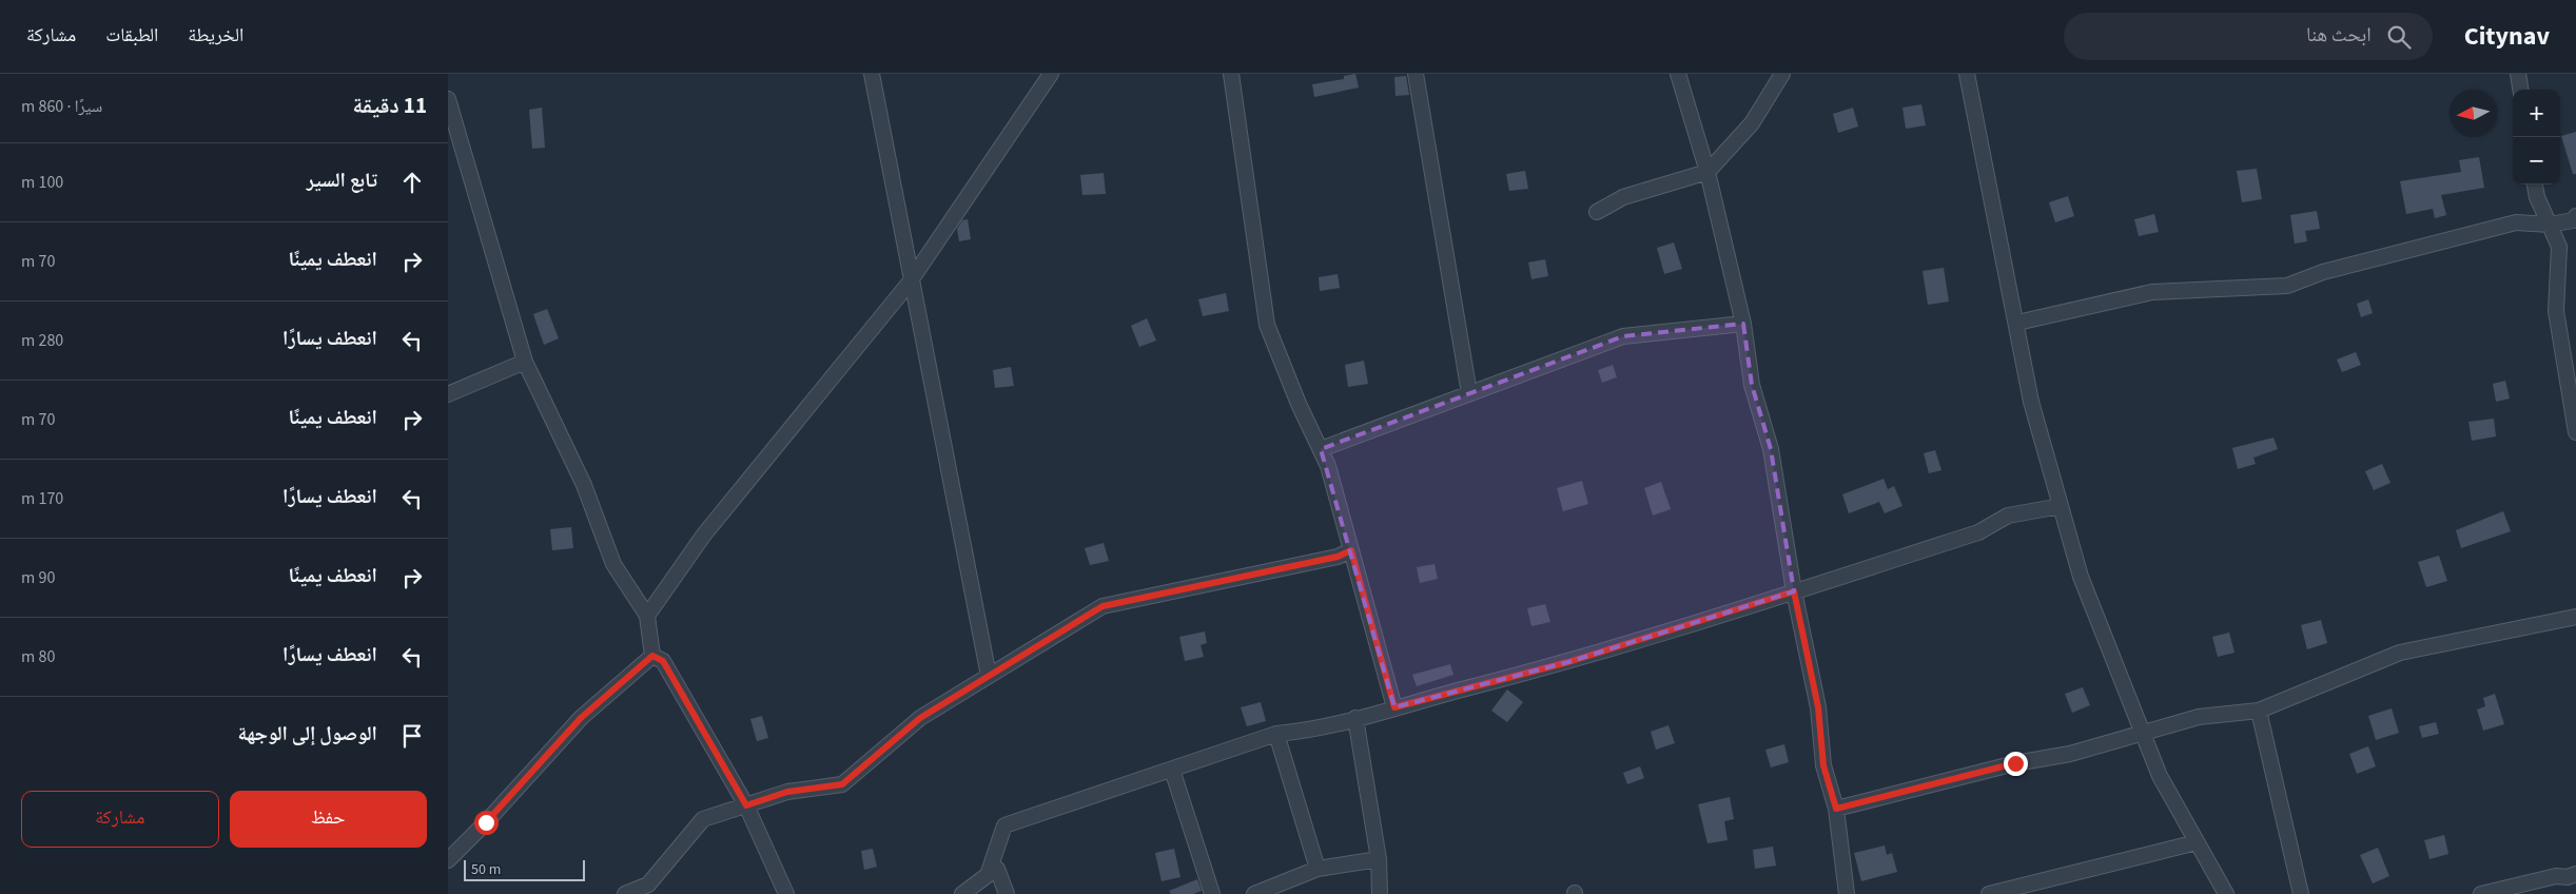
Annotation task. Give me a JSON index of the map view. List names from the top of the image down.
{
  "scale_bar": "50 m",
  "north": "left",
  "page": {
    "header": "Citynav",
    "search": "ابحث هنا",
    "nav": ["الخريطة", "الطبقات", "مشاركة"],
    "heading": ["11 دقيقة", "سيرًا · 860 m"],
    "map_buttons": ["+", "−"],
    "list": [
      ["تابع السير", "100 m"],
      ["انعطف يمينًا", "70 m"],
      ["انعطف يسارًا", "280 m"],
      ["انعطف يمينًا", "70 m"],
      ["انعطف يسارًا", "170 m"],
      ["انعطف يمينًا", "90 m"],
      ["انعطف يسارًا", "80 m"],
      "الوصول إلى الوجهة"
    ],
    "buttons": ["حفظ", "مشاركة"],
    "scale": "50 m"
  }
}
